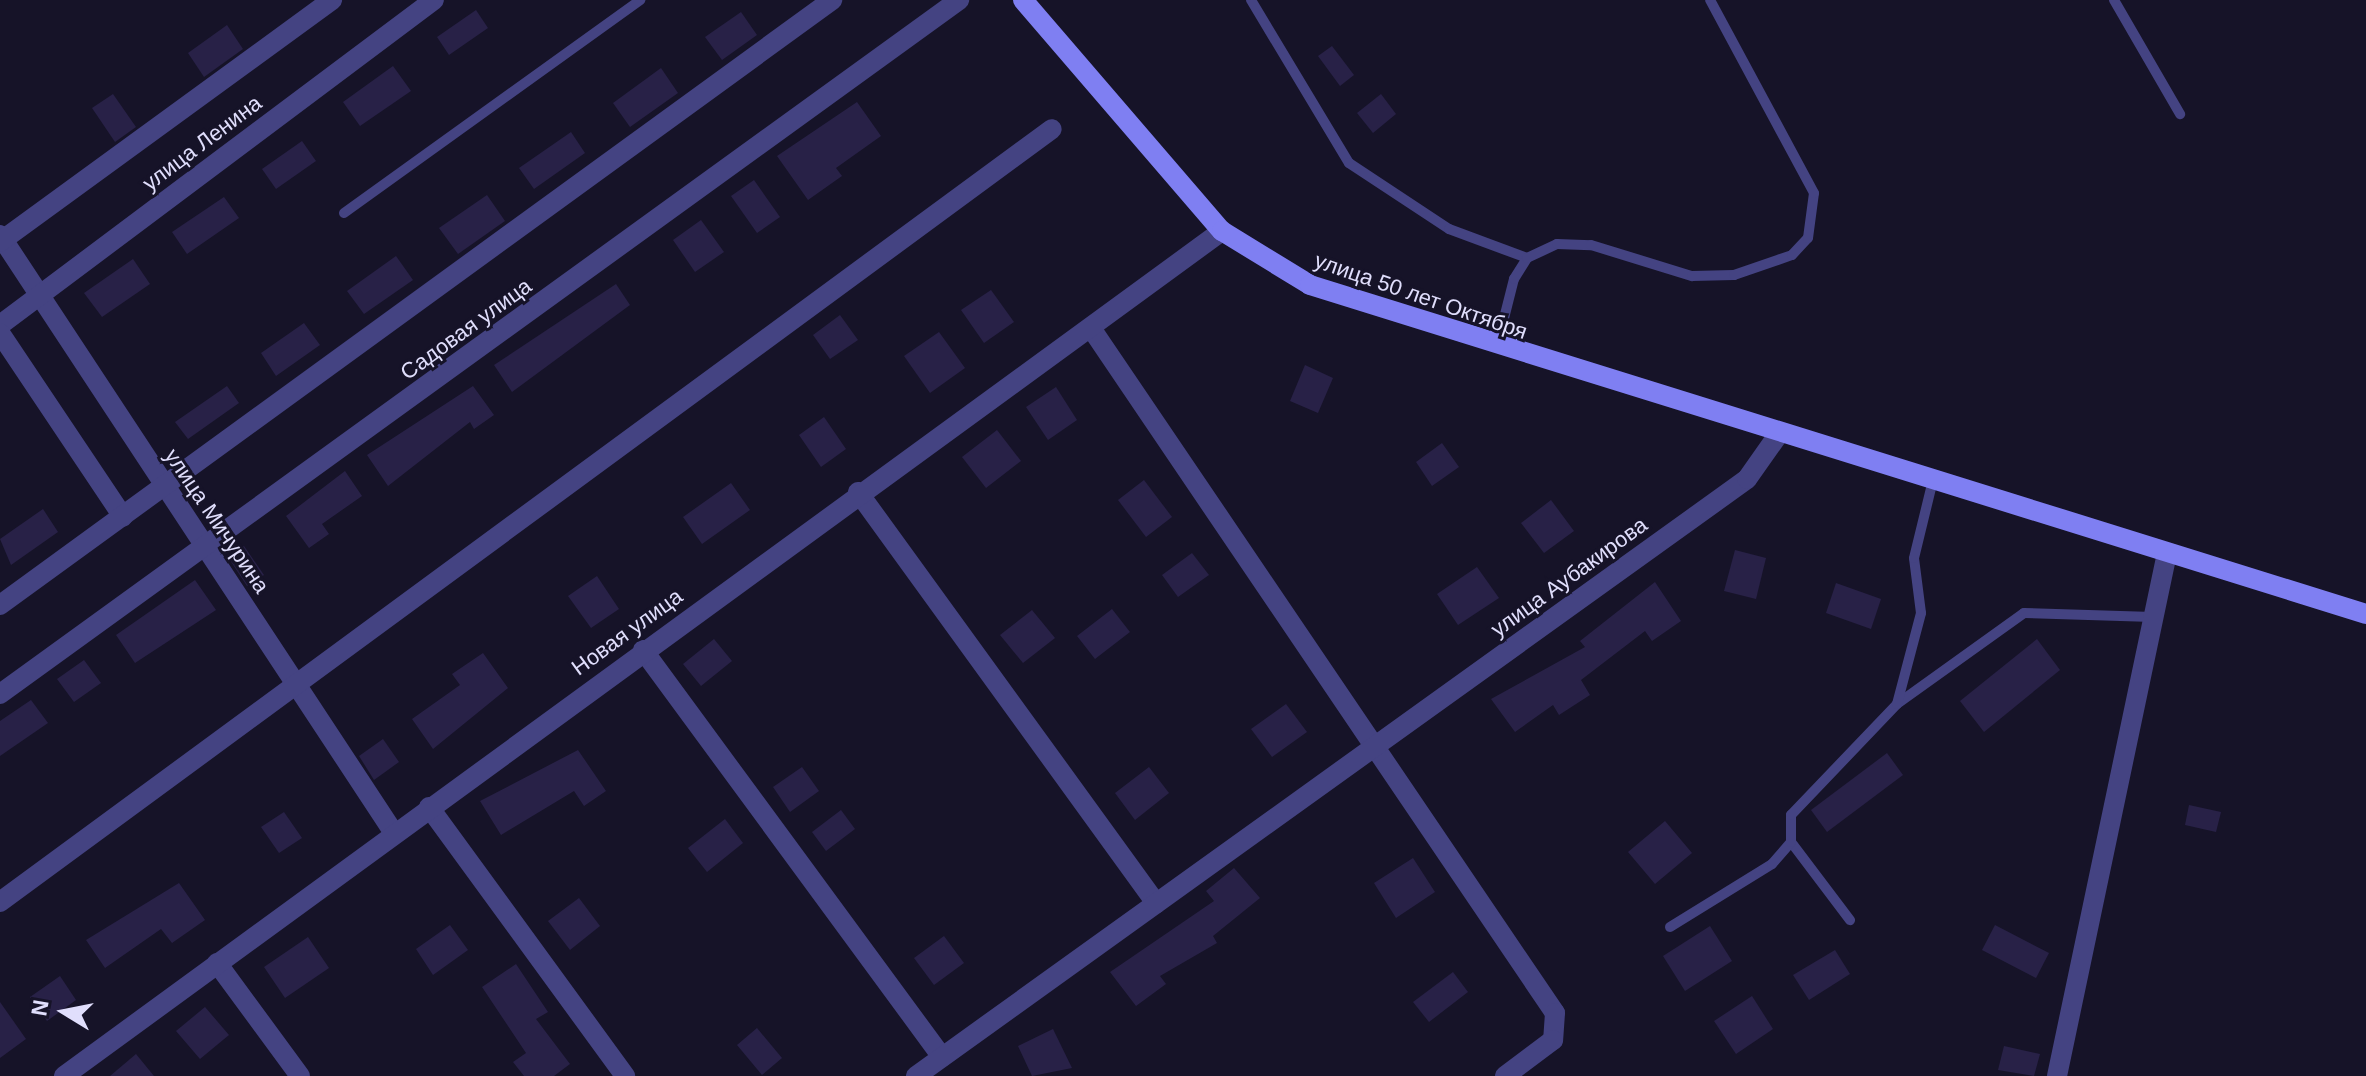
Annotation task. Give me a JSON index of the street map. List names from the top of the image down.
{
  "streets": {
    "main road": ["улица 50 лет Октября"],
    "street": [
      "улица Ленина",
      "Садовая улица",
      "улица Мичурина",
      "улица Аубакирова",
      "Новая улица"
    ]
  },
  "crossings": [
    ["улица Ленина", "улица Мичурина"],
    ["улица 50 лет Октября", "улица Аубакирова"],
    ["улица 50 лет Октября", "Новая улица"],
    ["Садовая улица", "улица Мичурина"],
    ["улица Мичурина", "Новая улица"]
  ],
  "north": "left"
}
